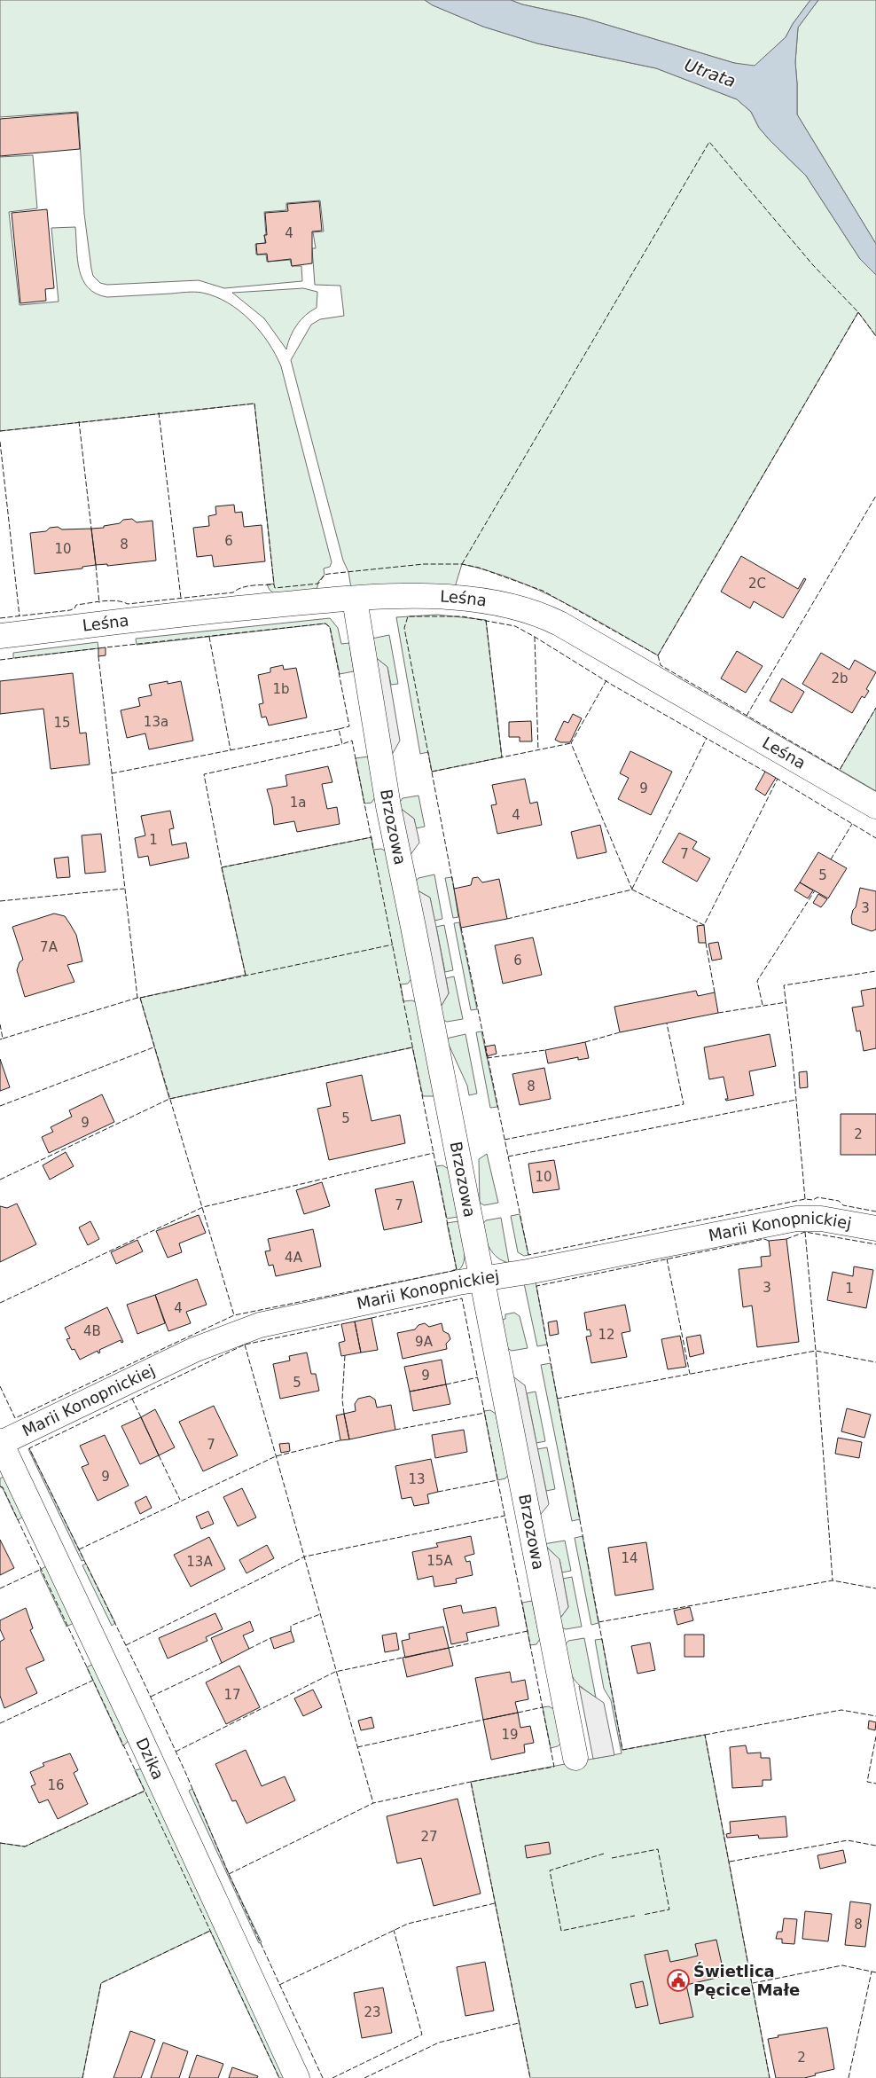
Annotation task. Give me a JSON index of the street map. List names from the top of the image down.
{
  "streets": {
    "street": [
      "Leśna",
      "Brzozowa",
      "Marii Konopnickiej",
      "Dzika"
    ]
  },
  "crossings": [
    ["Leśna", "Brzozowa"],
    ["Brzozowa", "Marii Konopnickiej"],
    ["Marii Konopnickiej", "Dzika"]
  ],
  "water": ["Utrata"],
  "places": {
    "public building": ["Świetlica Pęcice Małe"]
  },
  "house_numbers": [
    "4",
    "6",
    "8",
    "10",
    "2C",
    "2b",
    "1b",
    "13a",
    "15",
    "9",
    "1a",
    "4",
    "1",
    "7",
    "5",
    "3",
    "7A",
    "6",
    "8",
    "5",
    "9",
    "2",
    "10",
    "7",
    "4A",
    "3",
    "1",
    "4",
    "4B",
    "12",
    "9A",
    "9",
    "5",
    "7",
    "9",
    "13",
    "14",
    "15A",
    "13A",
    "17",
    "19",
    "16",
    "27",
    "8",
    "23",
    "2"
  ]
}
